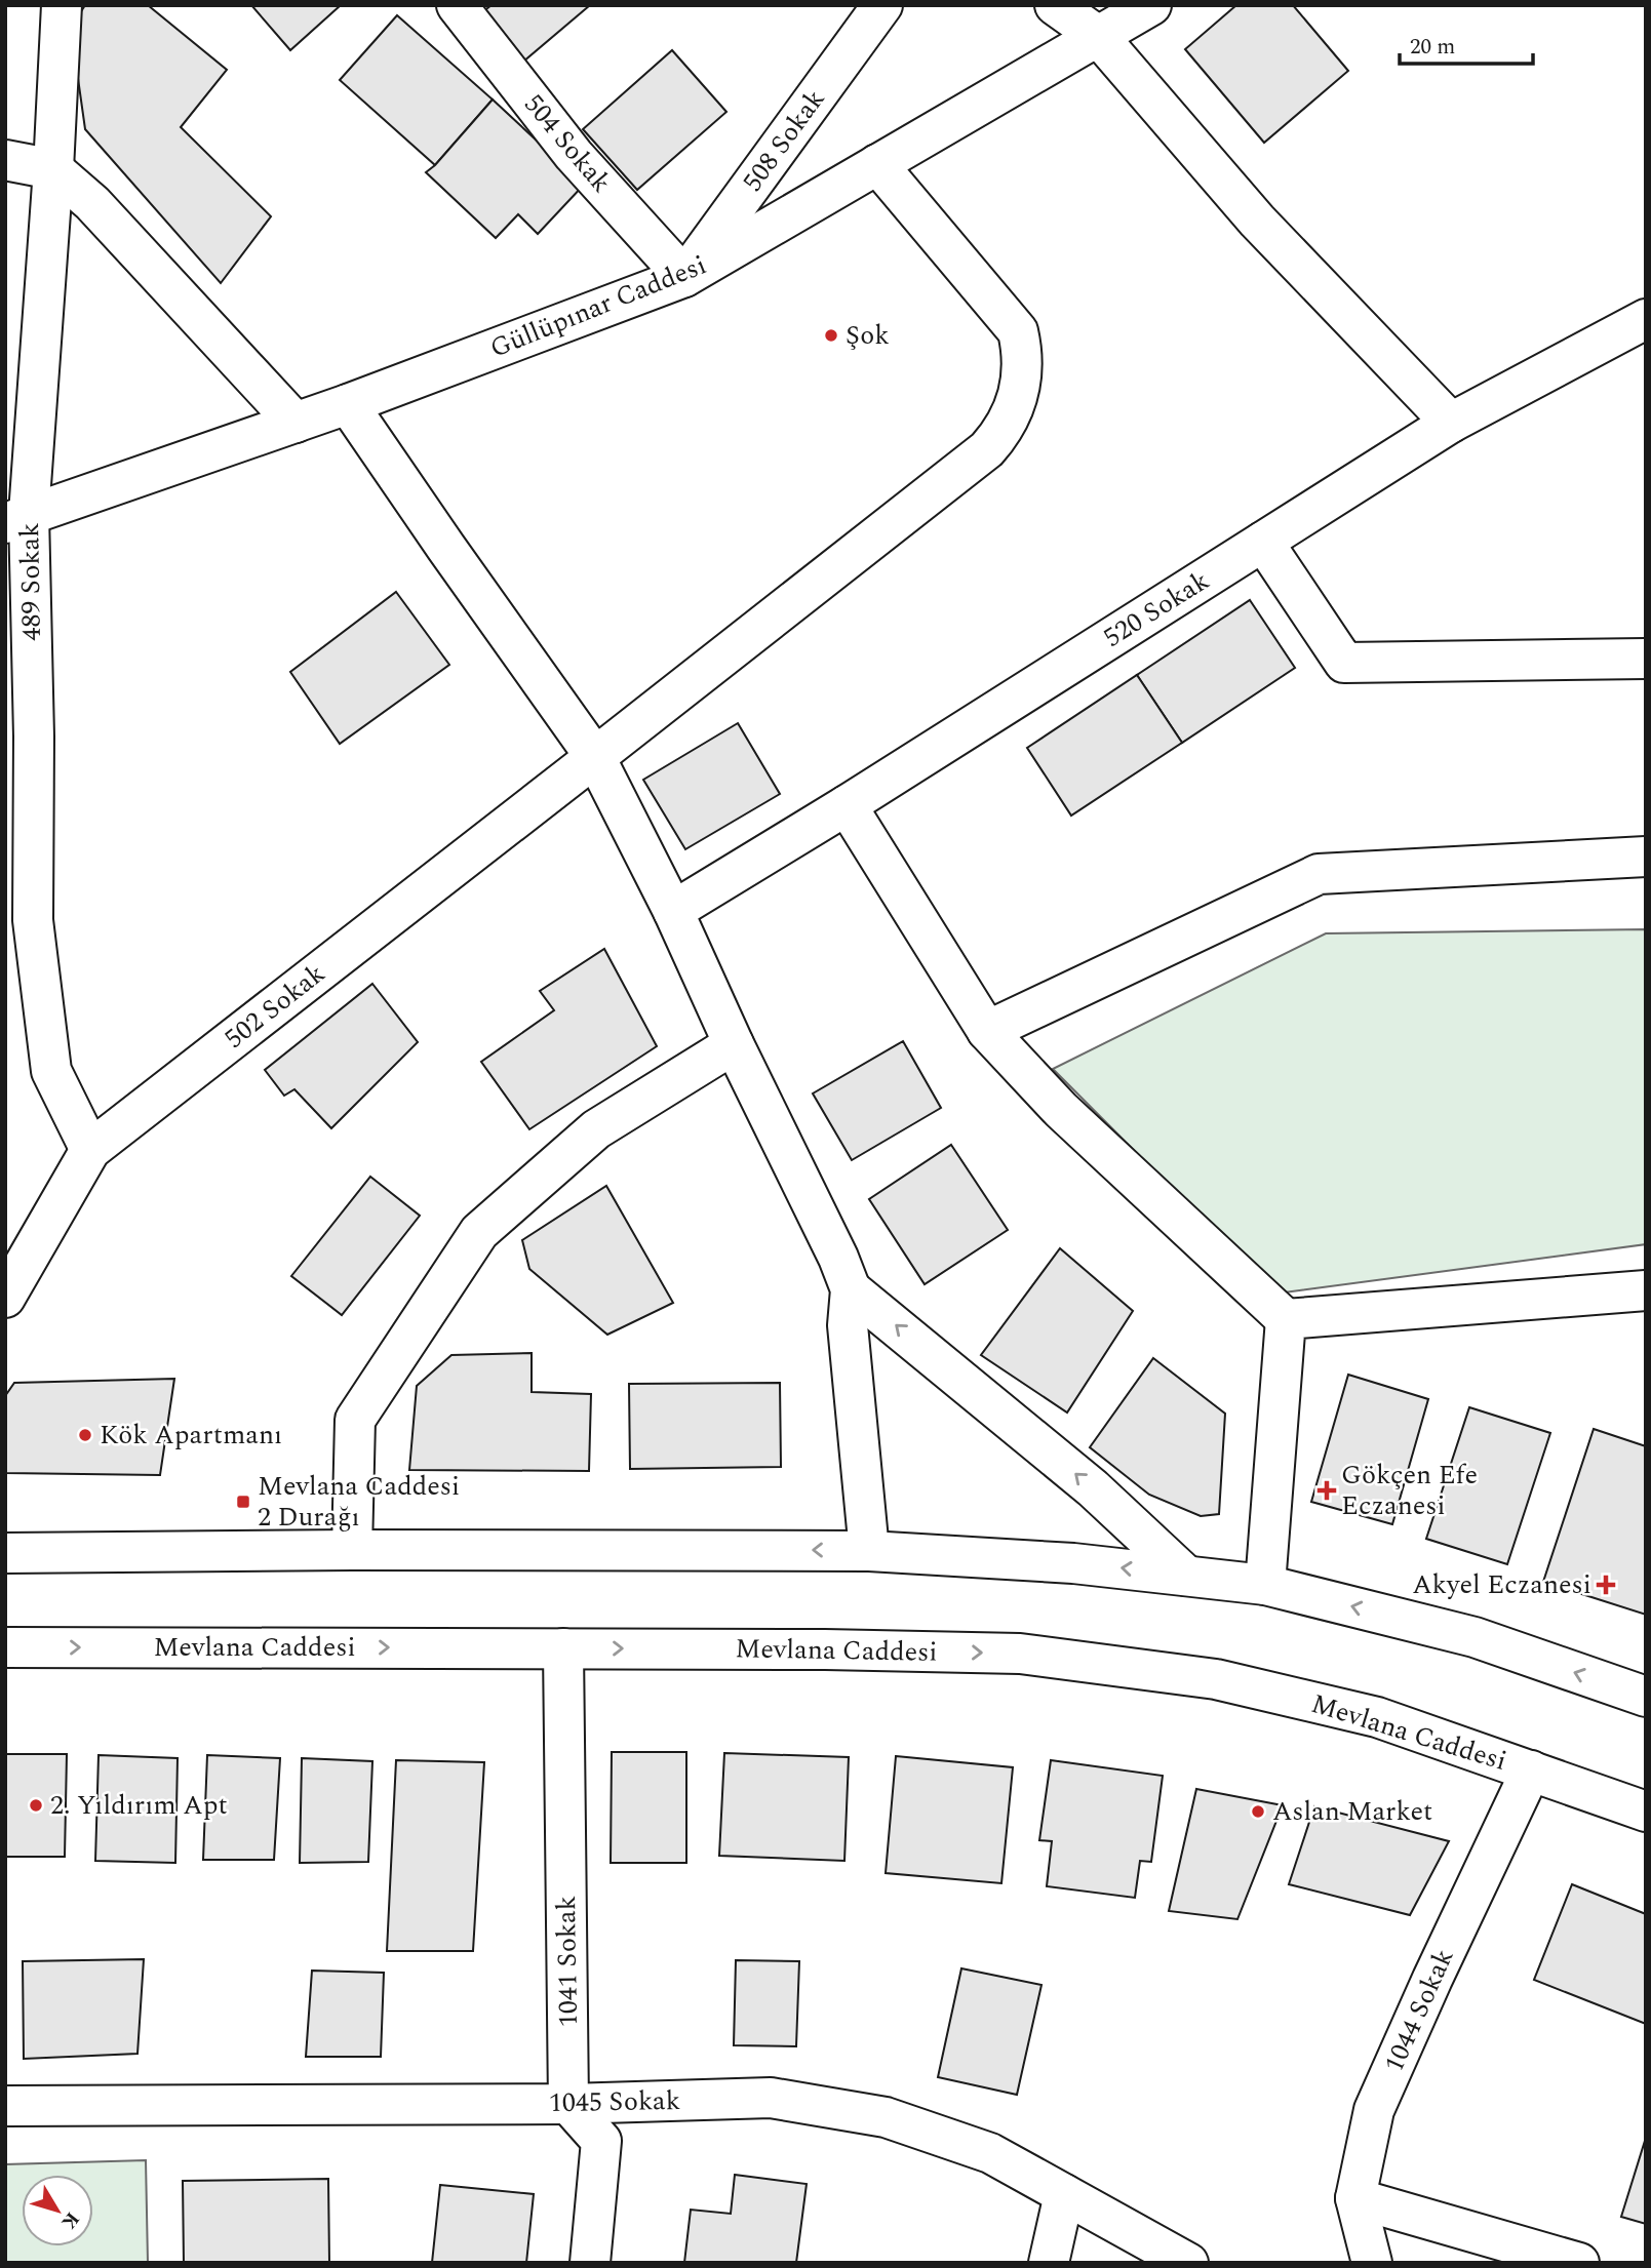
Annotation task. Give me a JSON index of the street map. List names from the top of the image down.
{
  "streets": {
    "street": [
      "508 Sokak",
      "504 Sokak",
      "Güllüpınar Caddesi",
      "489 Sokak",
      "520 Sokak",
      "502 Sokak",
      "Mevlana Caddesi",
      "1041 Sokak",
      "1044 Sokak",
      "1045 Sokak"
    ]
  },
  "crossings": [
    ["508 Sokak", "504 Sokak"],
    ["508 Sokak", "Güllüpınar Caddesi"],
    ["504 Sokak", "Güllüpınar Caddesi"],
    ["Güllüpınar Caddesi", "489 Sokak"],
    ["Güllüpınar Caddesi", "502 Sokak"],
    ["489 Sokak", "502 Sokak"],
    ["Mevlana Caddesi", "1041 Sokak"],
    ["Mevlana Caddesi", "1044 Sokak"],
    ["1041 Sokak", "1045 Sokak"]
  ],
  "places": {
    "other": [
      "Şok",
      "Kök Apartmanı",
      "2. Yıldırım Apt",
      "Aslan Market"
    ],
    "health": ["Gökçen Efe Eczanesi", "Akyel Eczanesi"],
    "transit": ["Mevlana Caddesi 2 Durağı"]
  },
  "scale_bar": "20 m",
  "north": "bottom right"
}
